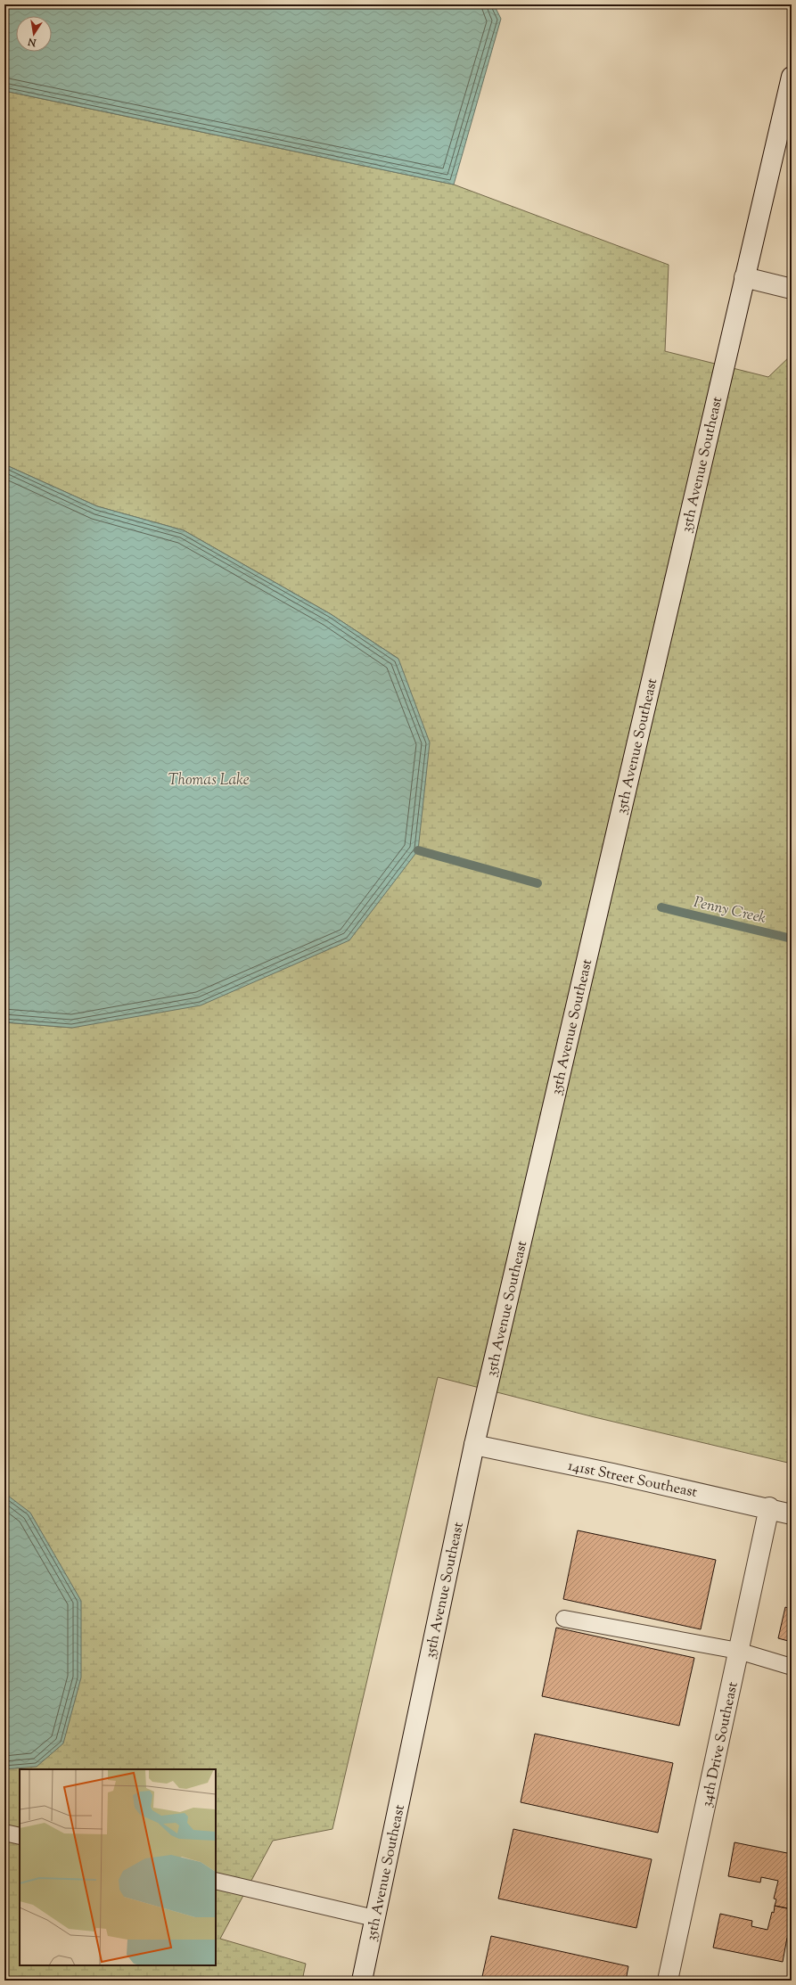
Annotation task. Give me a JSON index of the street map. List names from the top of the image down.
{
  "streets": {
    "street": ["35th Avenue Southeast", "141st Street Southeast", "34th Drive Southeast"]
  },
  "crossings": [
    ["35th Avenue Southeast", "141st Street Southeast"],
    ["141st Street Southeast", "34th Drive Southeast"]
  ],
  "water": ["Thomas Lake", "Penny Creek"],
  "north": "bottom"
}
